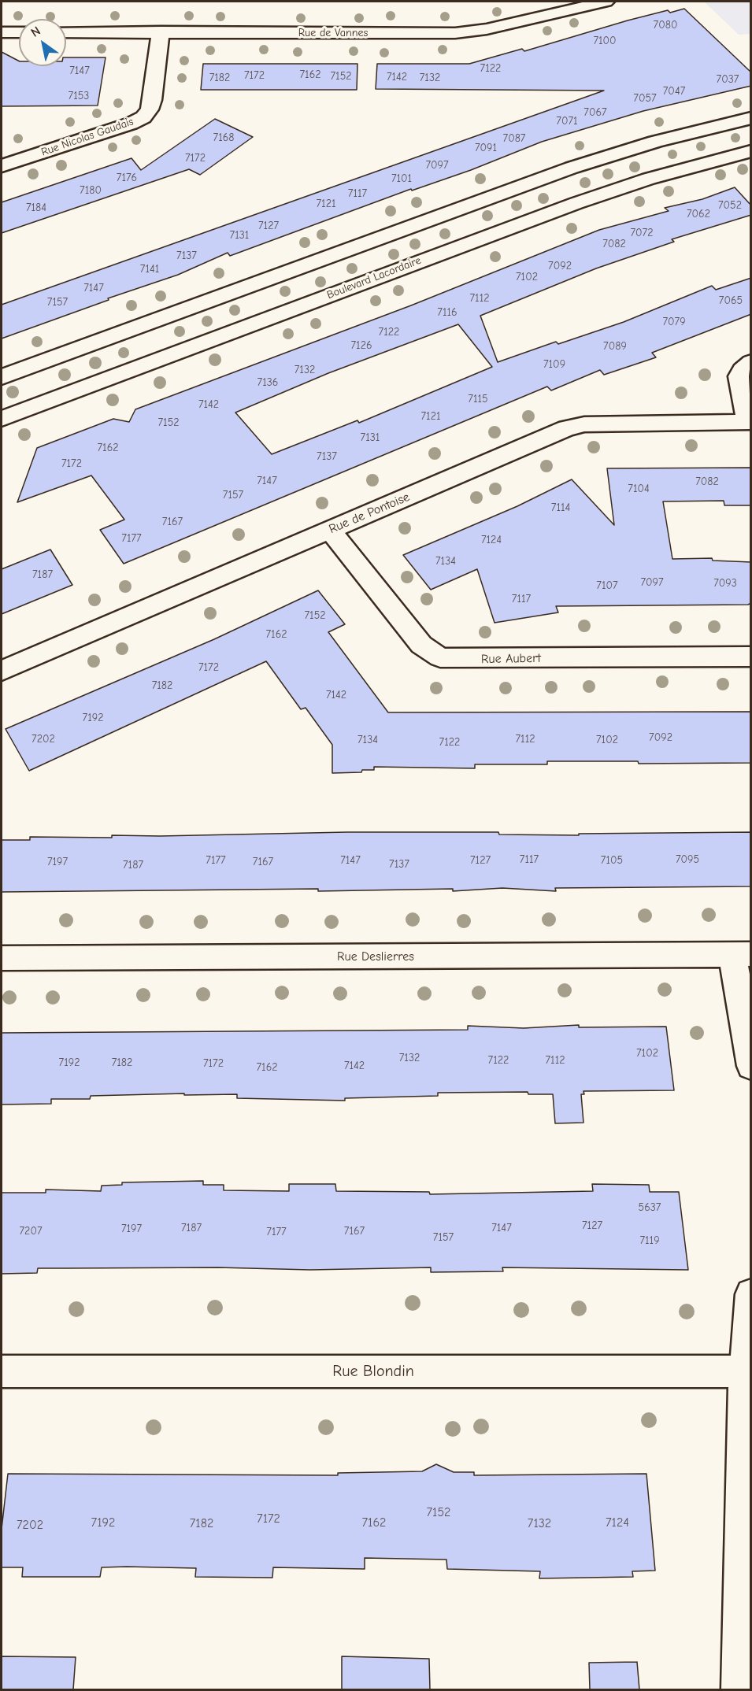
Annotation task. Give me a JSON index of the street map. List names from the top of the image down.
{
  "streets": {
    "street": [
      "Rue de Vannes",
      "Rue Nicolas Gaudais",
      "Boulevard Lacordaire",
      "Rue de Pontoise",
      "Rue Aubert",
      "Rue Deslierres",
      "Rue Blondin"
    ]
  },
  "crossings": [
    ["Rue de Vannes", "Rue Nicolas Gaudais"],
    ["Rue de Pontoise", "Rue Aubert"]
  ],
  "house_numbers": [
    "7080",
    "7100",
    "7122",
    "7147",
    "7162",
    "7172",
    "7152",
    "7142",
    "7182",
    "7132",
    "7037",
    "7047",
    "7153",
    "7057",
    "7067",
    "7071",
    "7168",
    "7087",
    "7091",
    "7172",
    "7097",
    "7176",
    "7101",
    "7180",
    "7117",
    "7121",
    "7052",
    "7184",
    "7062",
    "7127",
    "7072",
    "7131",
    "7082",
    "7137",
    "7092",
    "7141",
    "7102",
    "7147",
    "7112",
    "7065",
    "7157",
    "7116",
    "7079",
    "7122",
    "7126",
    "7089",
    "7109",
    "7132",
    "7136",
    "7115",
    "7142",
    "7121",
    "7152",
    "7131",
    "7162",
    "7137",
    "7172",
    "7147",
    "7082",
    "7104",
    "7157",
    "7114",
    "7167",
    "7177",
    "7124",
    "7134",
    "7187",
    "7097",
    "7093",
    "7107",
    "7117",
    "7152",
    "7162",
    "7172",
    "7182",
    "7142",
    "7192",
    "7092",
    "7202",
    "7112",
    "7134",
    "7102",
    "7122",
    "7117",
    "7095",
    "7177",
    "7147",
    "7127",
    "7105",
    "7197",
    "7167",
    "7137",
    "7187",
    "7102",
    "7132",
    "7122",
    "7112",
    "7192",
    "7182",
    "7172",
    "7142",
    "7162",
    "5637",
    "7127",
    "7187",
    "7147",
    "7197",
    "7207",
    "7167",
    "7177",
    "7157",
    "7119",
    "7152",
    "7172",
    "7192",
    "7162",
    "7124",
    "7182",
    "7132",
    "7202"
  ],
  "north": "top left"
}
